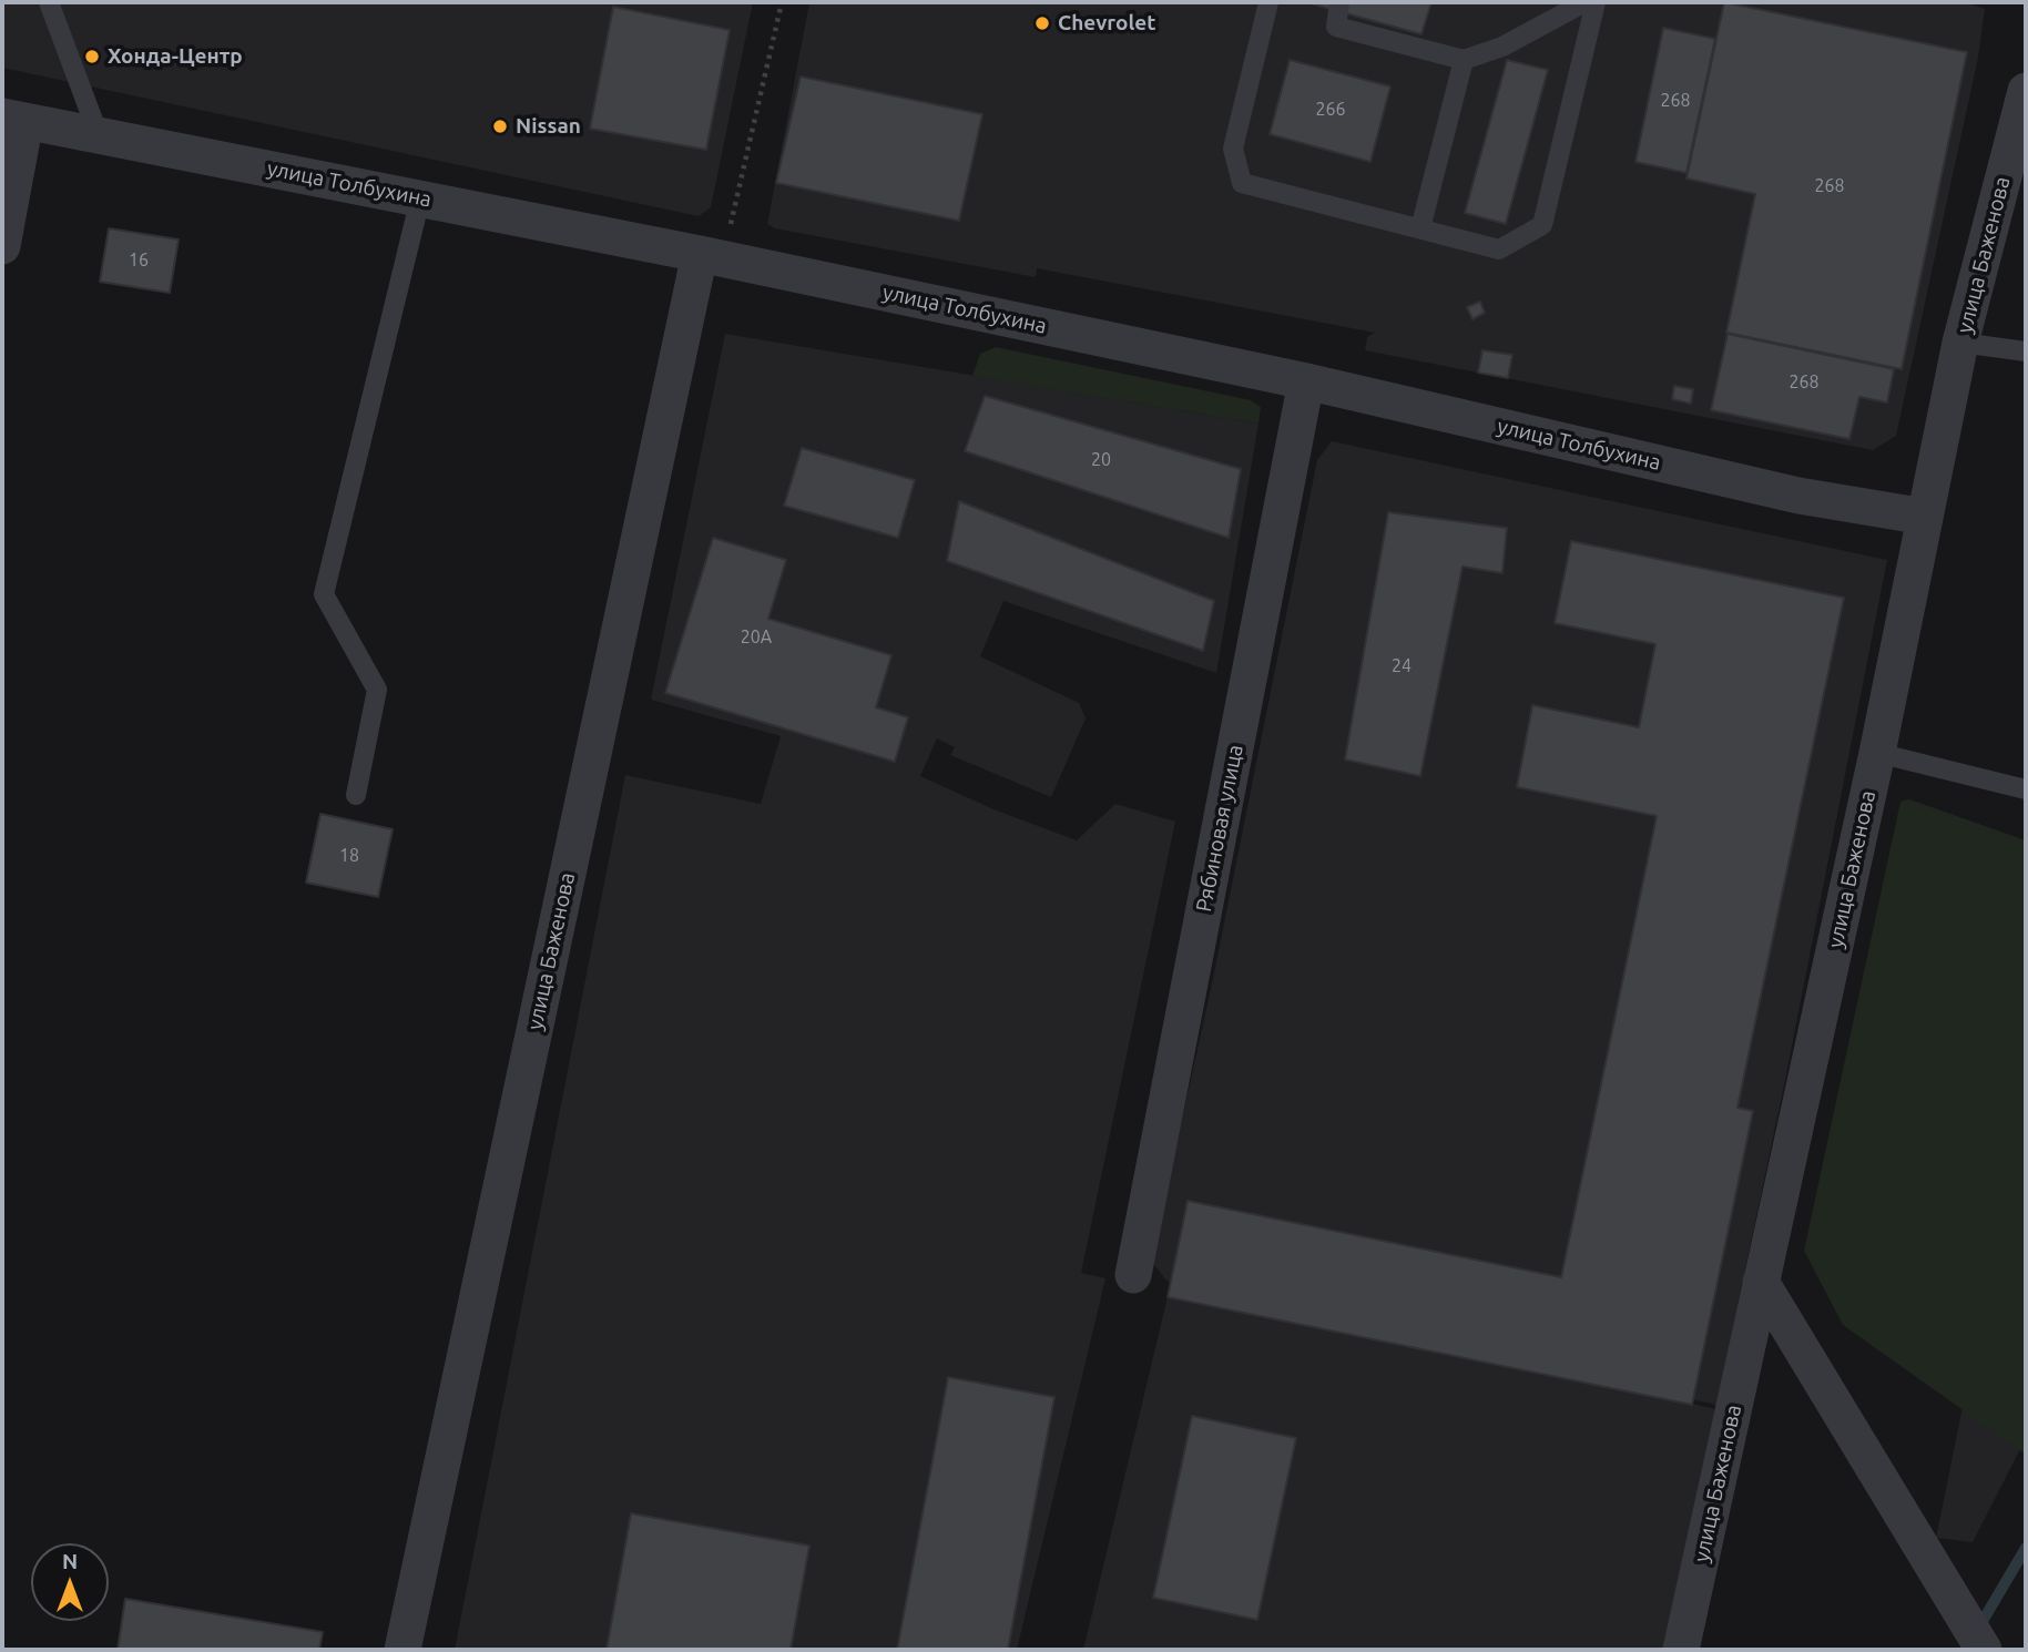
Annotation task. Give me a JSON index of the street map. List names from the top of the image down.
{
  "streets": {
    "street": ["улица Толбухина", "улица Баженова", "Рябиновая улица"]
  },
  "crossings": [
    ["улица Толбухина", "улица Баженова"],
    ["улица Толбухина", "Рябиновая улица"]
  ],
  "places": ["Chevrolet", "Хонда-Центр", "Nissan"],
  "house_numbers": [
    "268",
    "266",
    "268",
    "16",
    "268",
    "20",
    "20А",
    "24",
    "18"
  ],
  "north": "top"
}
